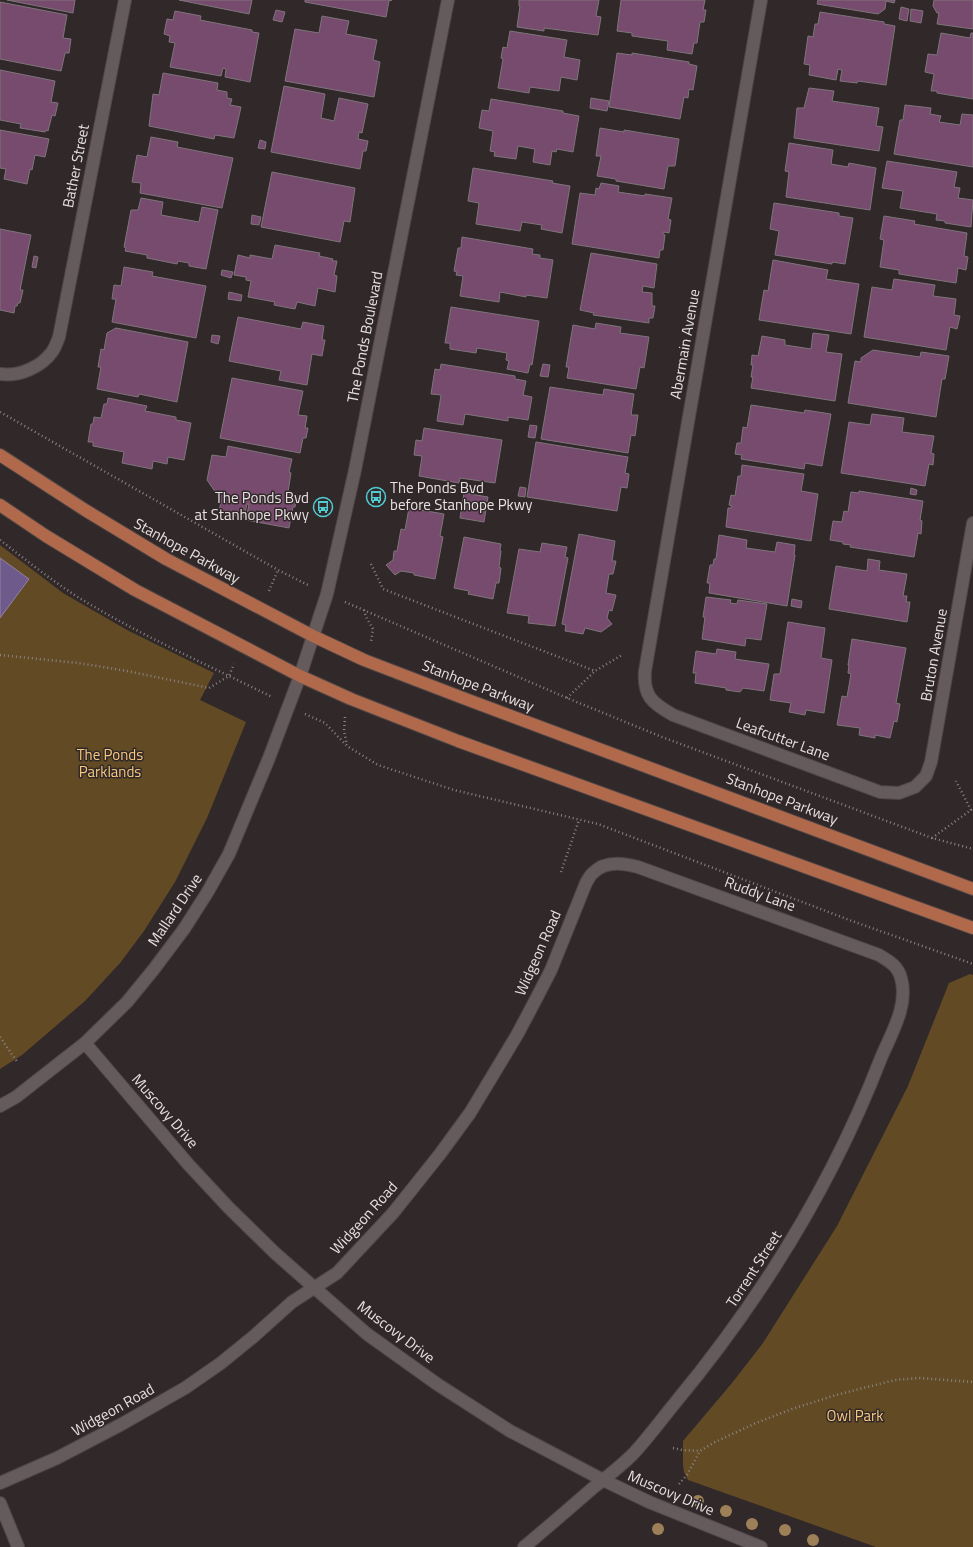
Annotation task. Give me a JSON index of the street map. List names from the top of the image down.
{
  "streets": {
    "main road": ["Stanhope Parkway"],
    "street": [
      "Bather Street",
      "The Ponds Boulevard",
      "Abermain Avenue",
      "Bruton Avenue",
      "Leafcutter Lane",
      "Ruddy Lane",
      "Mallard Drive",
      "Widgeon Road",
      "Muscovy Drive",
      "Torrent Street"
    ]
  },
  "crossings": [
    ["The Ponds Boulevard", "Stanhope Parkway"],
    ["The Ponds Boulevard", "Mallard Drive"],
    ["Abermain Avenue", "Leafcutter Lane"],
    ["Bruton Avenue", "Leafcutter Lane"],
    ["Ruddy Lane", "Widgeon Road"],
    ["Ruddy Lane", "Torrent Street"],
    ["Mallard Drive", "Muscovy Drive"],
    ["Widgeon Road", "Muscovy Drive"],
    ["Muscovy Drive", "Torrent Street"]
  ],
  "parks": ["The Ponds Parklands", "Owl Park"],
  "places": {
    "bus stop": ["The Ponds Bvd before Stanhope Pkwy", "The Ponds Bvd at Stanhope Pkwy"]
  }
}
